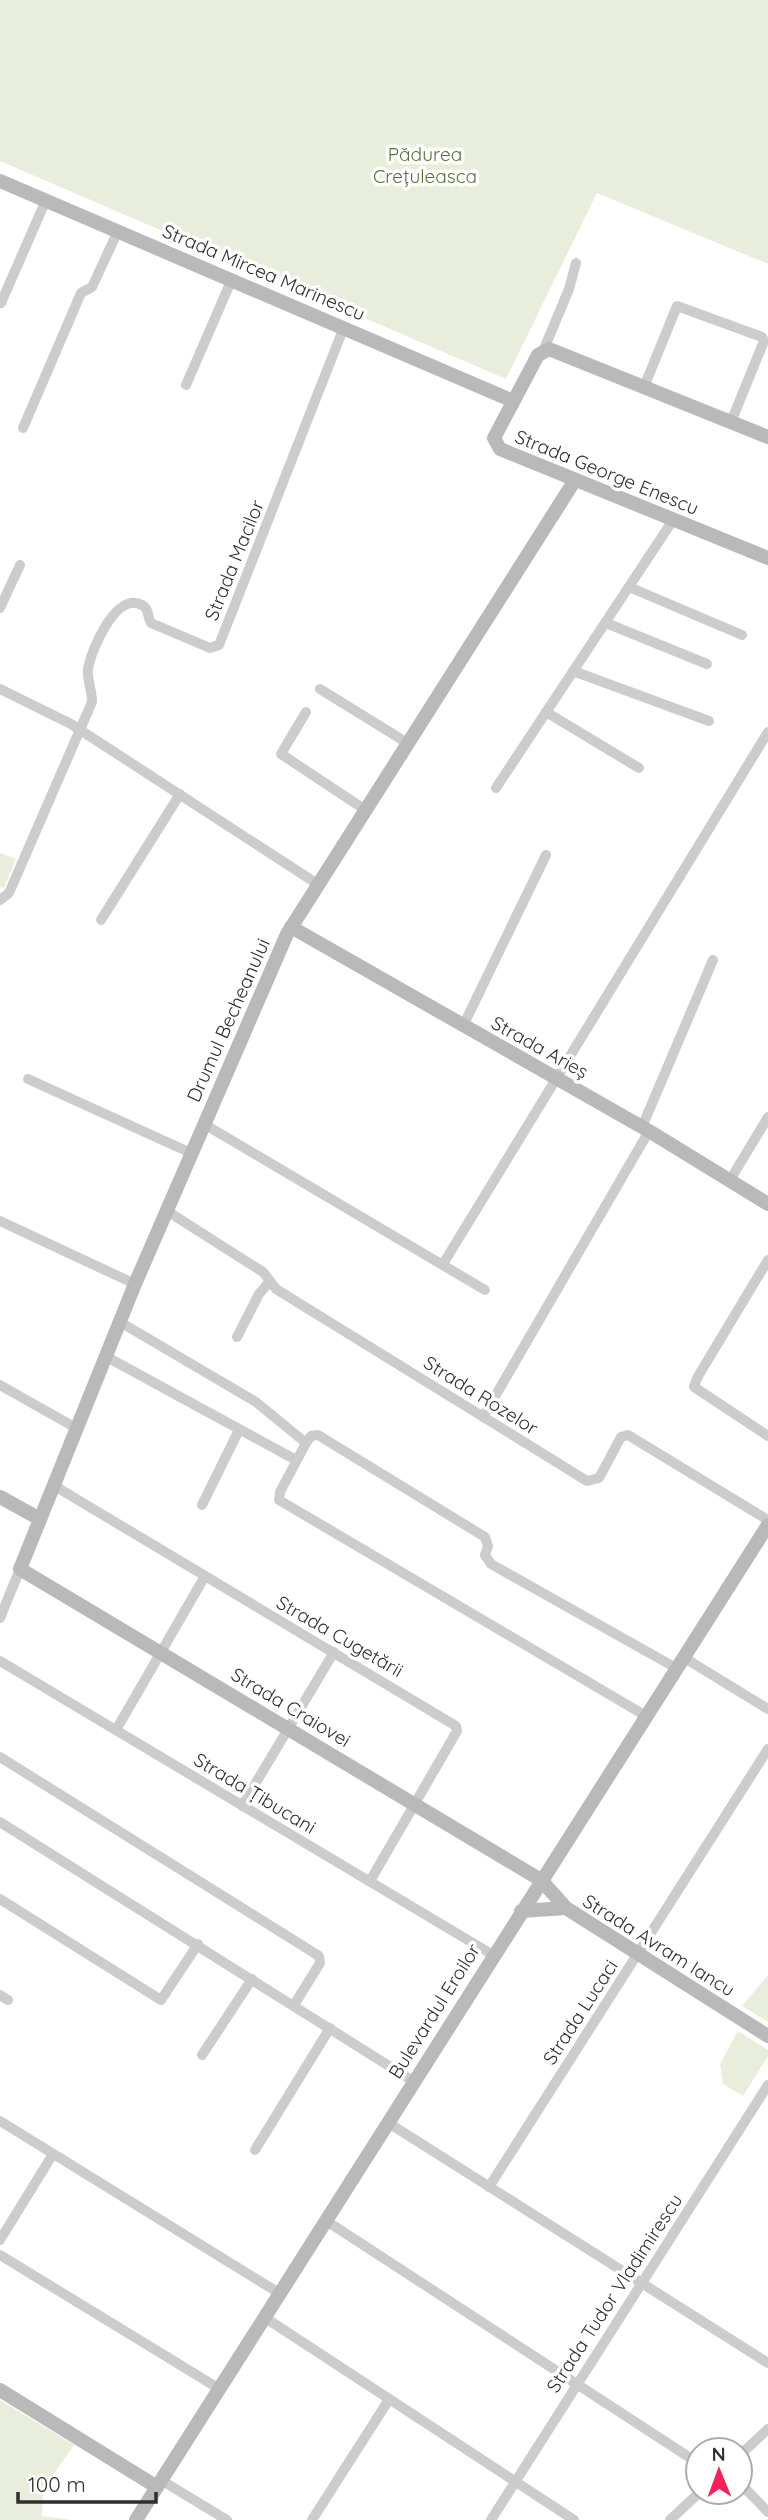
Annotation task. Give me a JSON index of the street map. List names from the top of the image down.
{
  "streets": {
    "street": [
      "Strada Mircea Marinescu",
      "Strada George Enescu",
      "Strada Macilor",
      "Drumul Becheanului",
      "Strada Arieș",
      "Strada Rozelor",
      "Strada Cugetării",
      "Strada Craiovei",
      "Strada Țibucani",
      "Strada Avram Iancu",
      "Bulevardul Eroilor",
      "Strada Lucaci",
      "Strada Tudor Vladimirescu"
    ]
  },
  "crossings": [
    ["Strada Mircea Marinescu", "Strada George Enescu"],
    ["Strada Mircea Marinescu", "Strada Macilor"],
    ["Strada George Enescu", "Drumul Becheanului"],
    ["Drumul Becheanului", "Strada Arieș"],
    ["Drumul Becheanului", "Strada Rozelor"],
    ["Drumul Becheanului", "Strada Cugetării"],
    ["Drumul Becheanului", "Strada Craiovei"],
    ["Strada Rozelor", "Bulevardul Eroilor"],
    ["Strada Cugetării", "Strada Craiovei"],
    ["Strada Cugetării", "Strada Țibucani"],
    ["Strada Craiovei", "Strada Avram Iancu"],
    ["Strada Craiovei", "Bulevardul Eroilor"],
    ["Strada Țibucani", "Bulevardul Eroilor"],
    ["Strada Avram Iancu", "Bulevardul Eroilor"],
    ["Strada Avram Iancu", "Strada Lucaci"]
  ],
  "parks": ["Pădurea Crețuleasca"],
  "scale_bar": "100 m",
  "north": "top"
}
